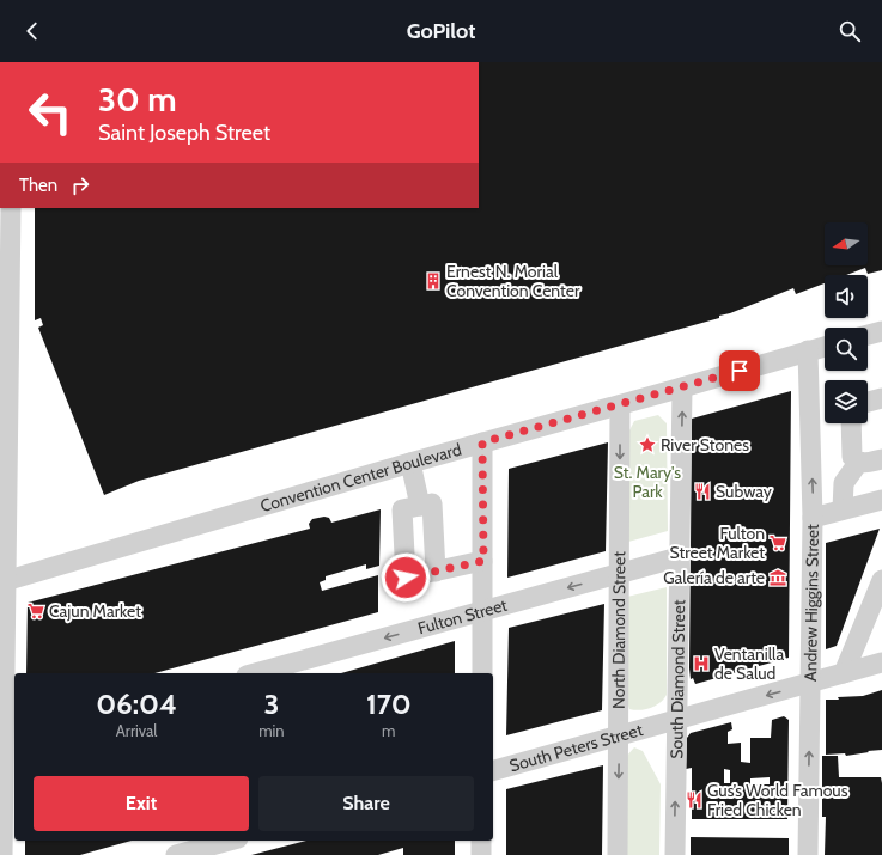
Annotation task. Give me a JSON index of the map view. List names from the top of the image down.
{
  "streets": {
    "street": [
      "Convention Center Boulevard",
      "Andrew Higgins Street",
      "Fulton Street",
      "North Diamond Street",
      "South Diamond Street",
      "South Peters Street"
    ]
  },
  "crossings": [
    ["Convention Center Boulevard", "Andrew Higgins Street"],
    ["Convention Center Boulevard", "North Diamond Street"],
    ["Convention Center Boulevard", "South Diamond Street"],
    ["Andrew Higgins Street", "South Peters Street"],
    ["Fulton Street", "North Diamond Street"],
    ["Fulton Street", "South Diamond Street"],
    ["North Diamond Street", "South Peters Street"],
    ["South Diamond Street", "South Peters Street"]
  ],
  "one_way": ["Andrew Higgins Street", "Fulton Street"],
  "parks": ["St. Mary's Park"],
  "places": {
    "building": ["Ernest N. Morial Convention Center"],
    "place": ["River Stones"],
    "restaurant": ["Subway", "Gus’s World Famous Fried Chicken"],
    "supermarket": ["Fulton Street Market", "Cajun Market"],
    "museum": ["Galería de arte"],
    "hospital": ["Ventanilla de Salud"]
  },
  "north": "left",
  "page": {
    "header": "GoPilot",
    "turn": ["30 m", "Saint Joseph Street"],
    "then": "Then",
    "eta": [
      "06:04",
      "Arrival",
      "3",
      "min",
      "170",
      "m"
    ],
    "buttons": ["Exit", "Share"]
  }
}
